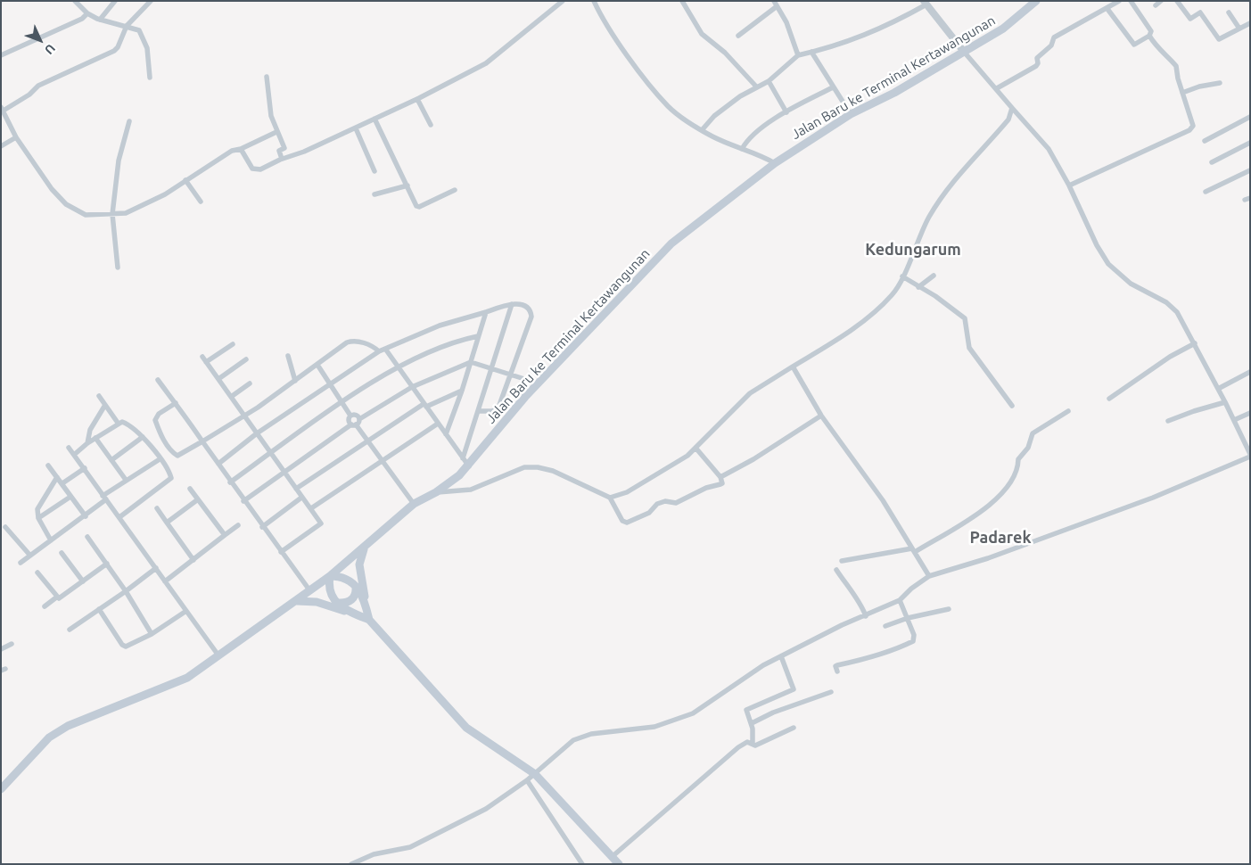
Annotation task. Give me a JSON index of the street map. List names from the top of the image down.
{
  "streets": {
    "main road": ["Jalan Baru ke Terminal Kertawangunan"]
  },
  "districts": ["Kedungarum", "Padarek"],
  "north": "bottom right"
}
